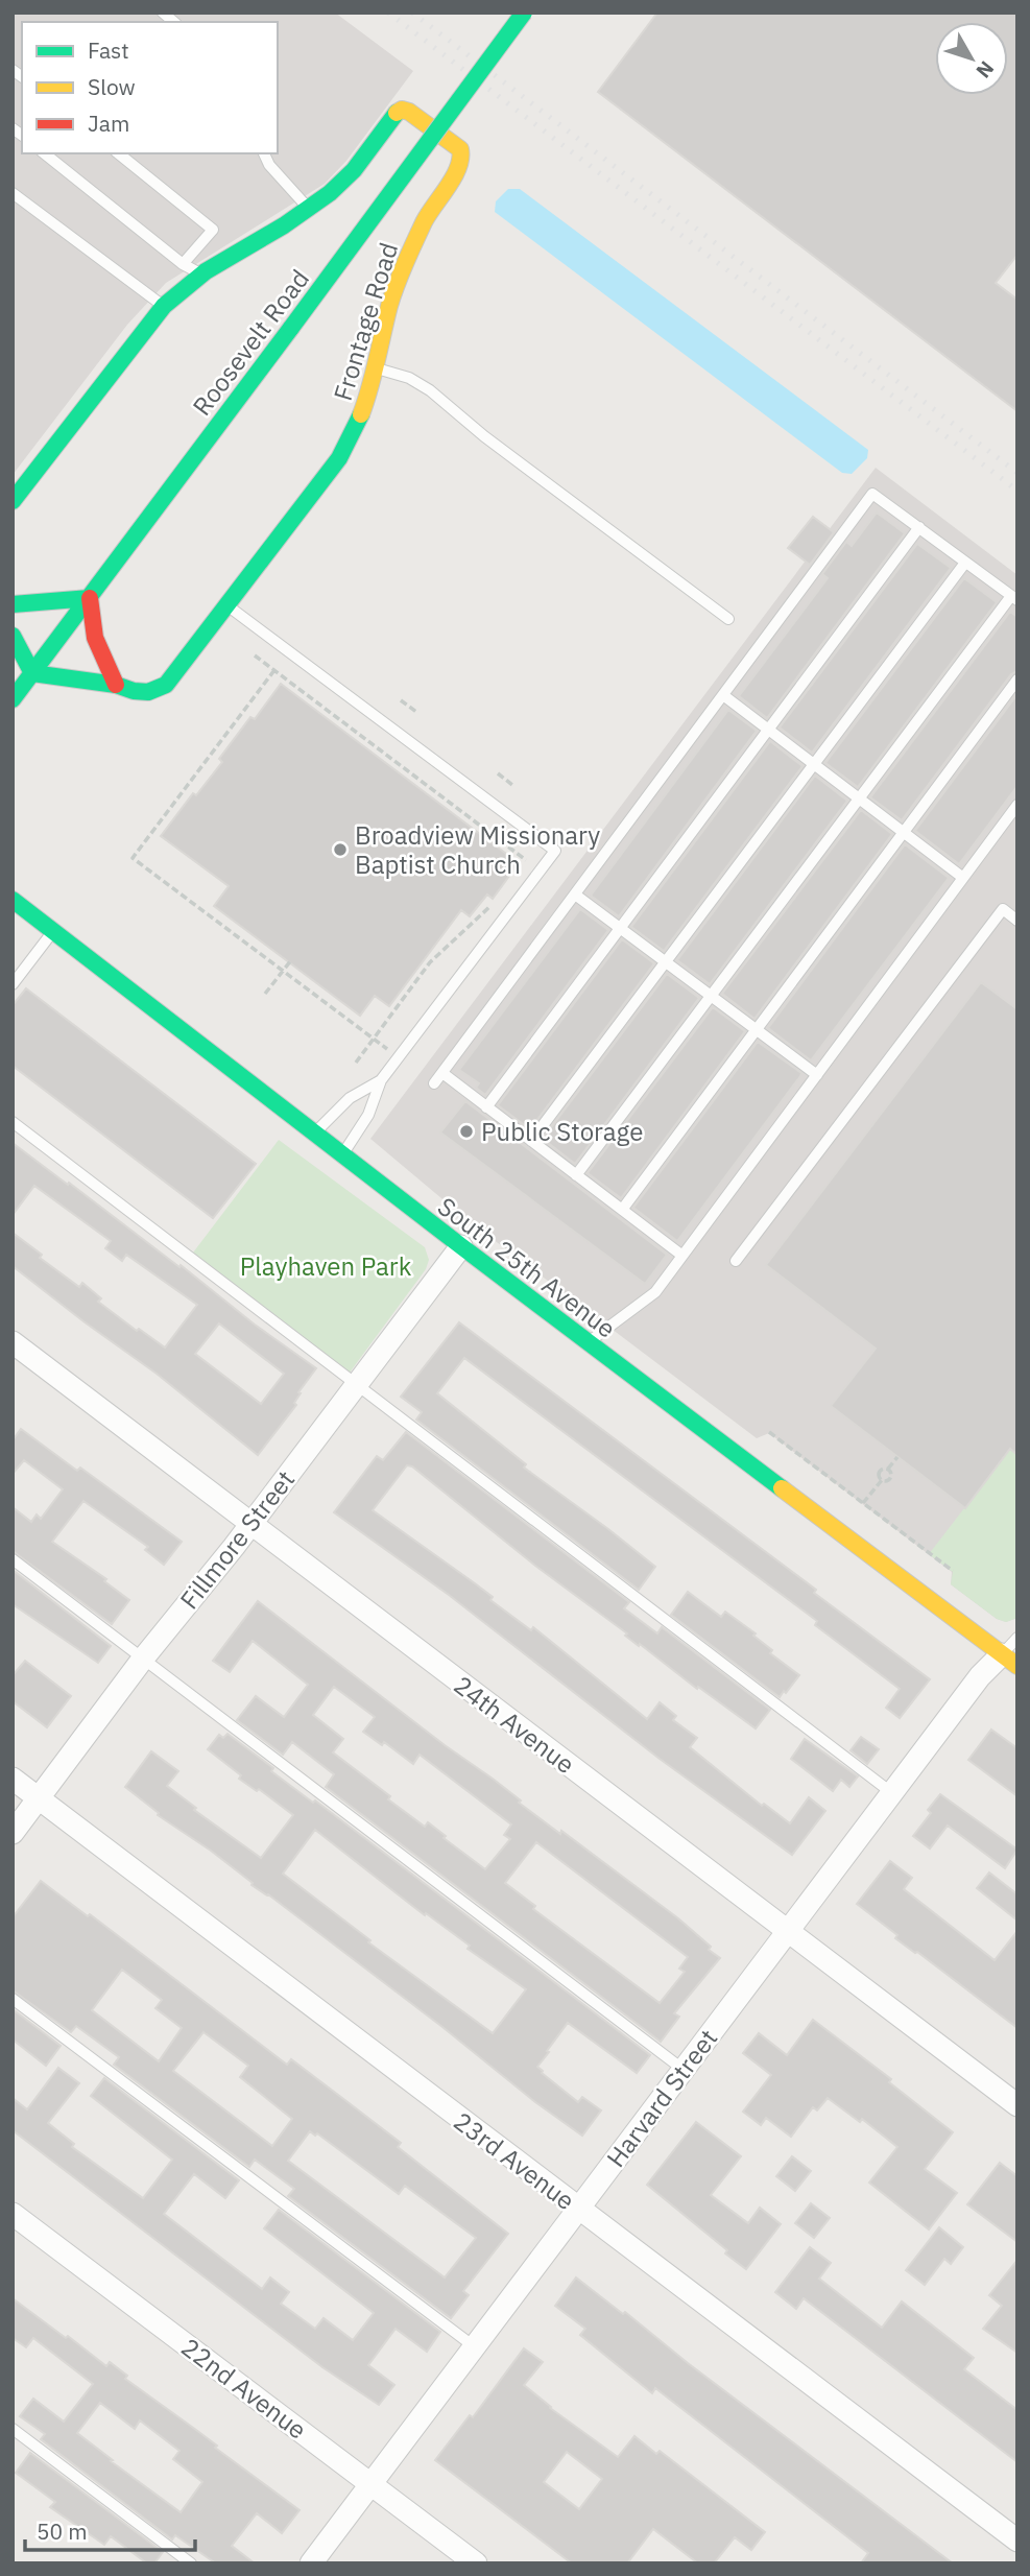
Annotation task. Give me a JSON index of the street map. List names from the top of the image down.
{
  "streets": {
    "main road": ["Frontage Road", "Roosevelt Road", "South 25th Avenue"],
    "street": [
      "Fillmore Street",
      "24th Avenue",
      "Harvard Street",
      "23rd Avenue",
      "22nd Avenue"
    ]
  },
  "crossings": [
    ["Frontage Road", "Roosevelt Road"],
    ["South 25th Avenue", "Fillmore Street"],
    ["South 25th Avenue", "Harvard Street"],
    ["Fillmore Street", "24th Avenue"],
    ["Fillmore Street", "23rd Avenue"],
    ["24th Avenue", "Harvard Street"],
    ["Harvard Street", "23rd Avenue"],
    ["Harvard Street", "22nd Avenue"]
  ],
  "parks": ["Playhaven Park"],
  "places": ["Broadview Missionary Baptist Church", "Public Storage"],
  "legend": ["Fast", "Slow", "Jam"],
  "scale_bar": "50 m",
  "north": "bottom right"
}
